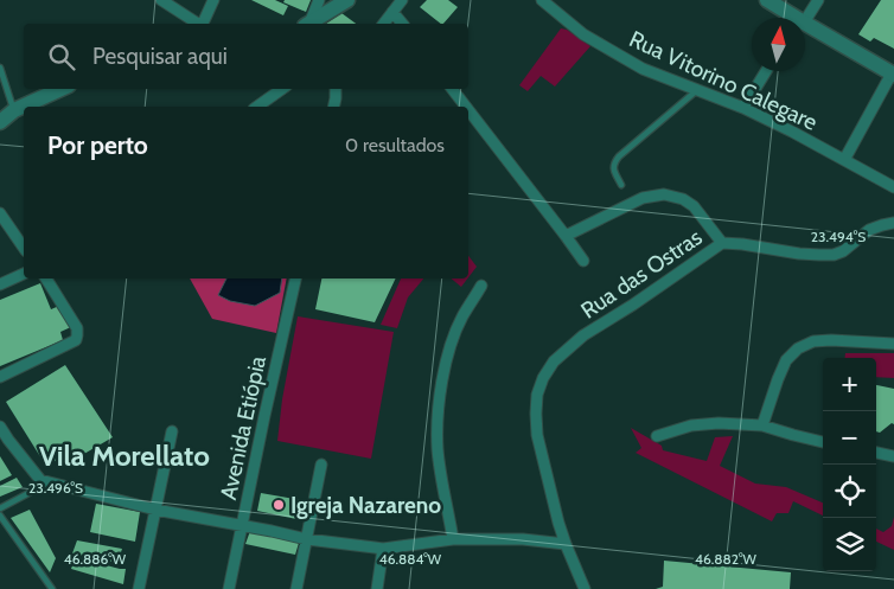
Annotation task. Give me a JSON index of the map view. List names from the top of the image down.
{
  "streets": {
    "street": ["Rua Vitorino Calegare", "Rua das Ostras", "Avenida Etiópia"]
  },
  "districts": ["Vila Morellato"],
  "places": ["Igreja Nazareno"],
  "north": "top",
  "page": {
    "search": "Pesquisar aqui",
    "heading": ["Por perto", "0 resultados"],
    "map_buttons": ["+", "−"]
  },
  "coordinates": [
    "23.494°S",
    "23.496°S",
    "46.886°W",
    "46.884°W",
    "46.882°W"
  ]
}
